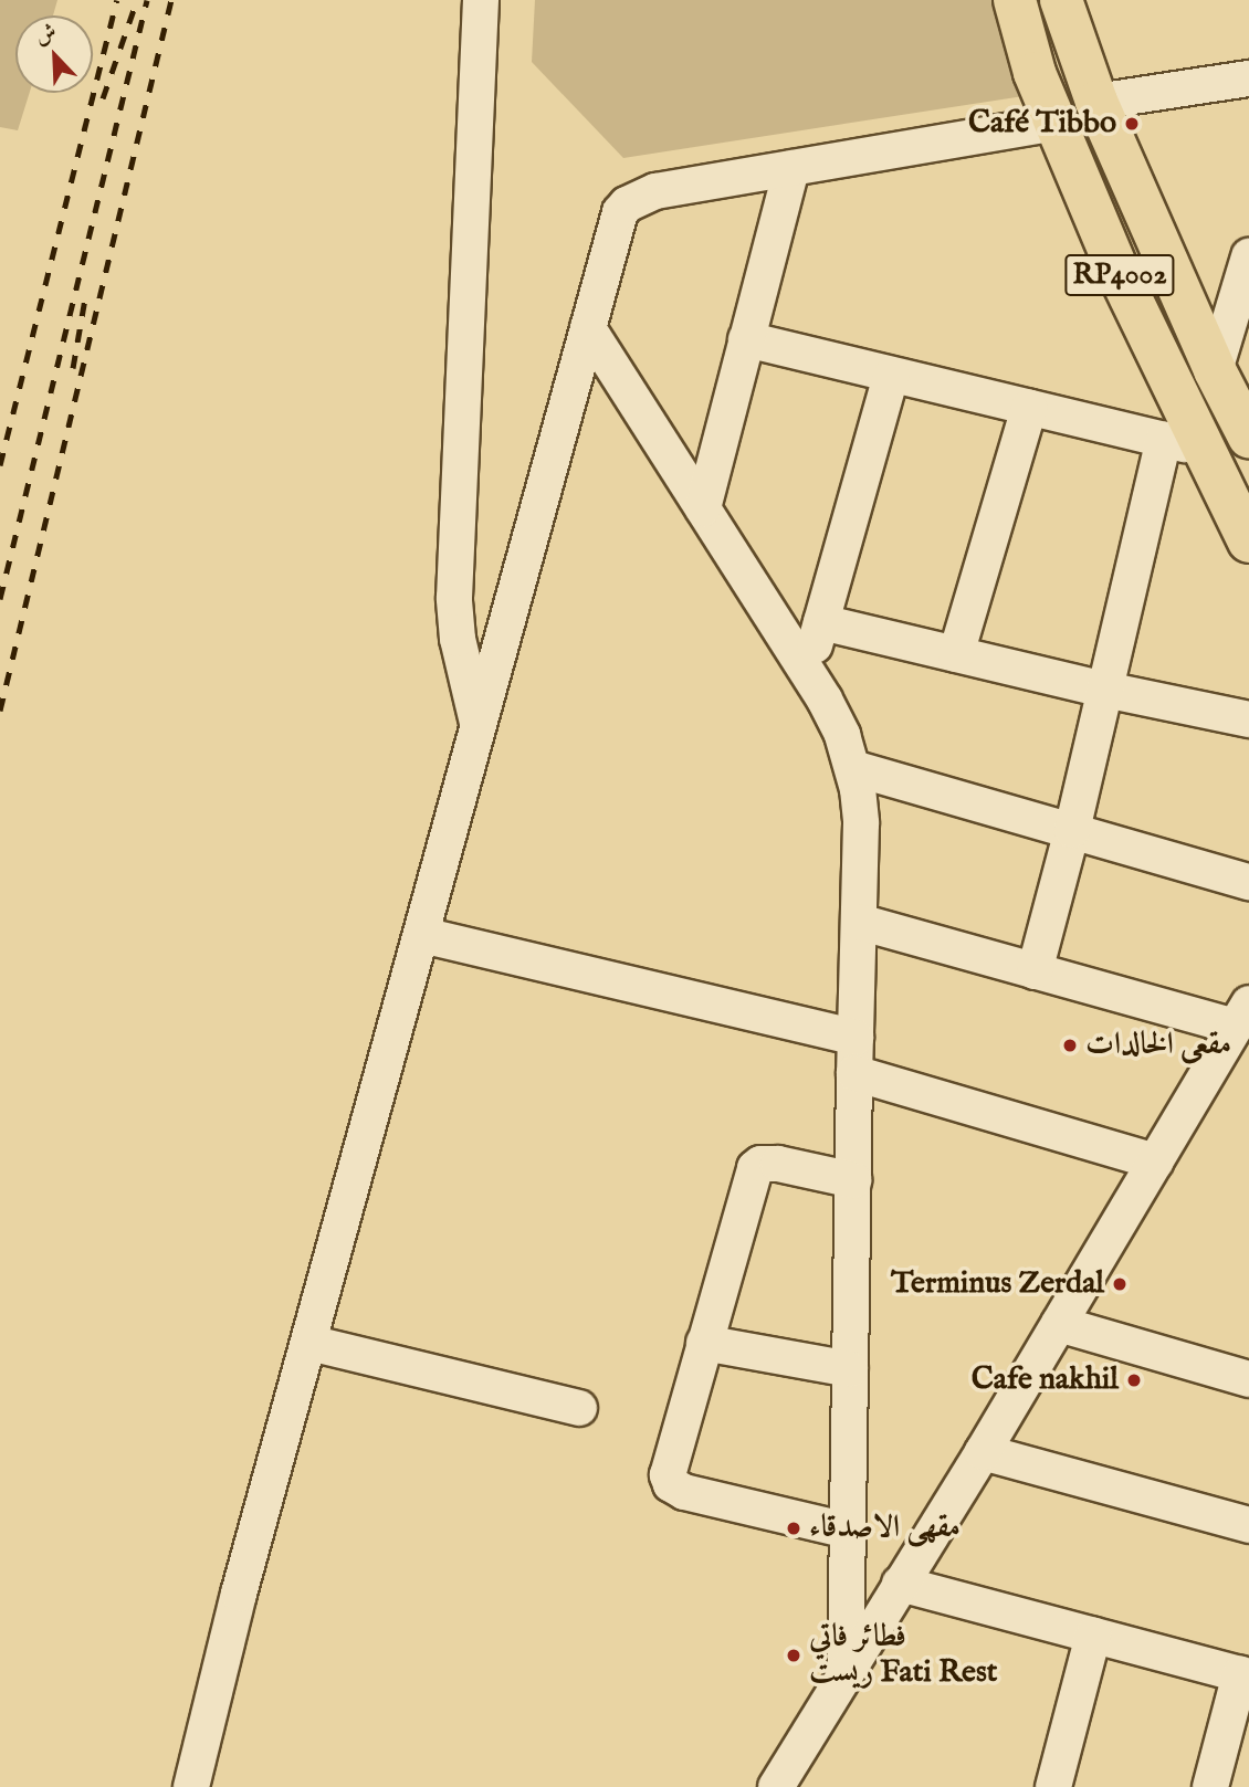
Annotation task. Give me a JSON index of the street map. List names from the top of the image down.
{
  "streets": {
    "highway": ["RP4002"]
  },
  "places": [
    "Café Tibbo",
    "مقعى الخالدات",
    "Terminus Zerdal",
    "Cafe nakhil",
    "مقهى الاصدقاء",
    "فطائر فاتي ريست Fati Rest"
  ],
  "north": "top left"
}
